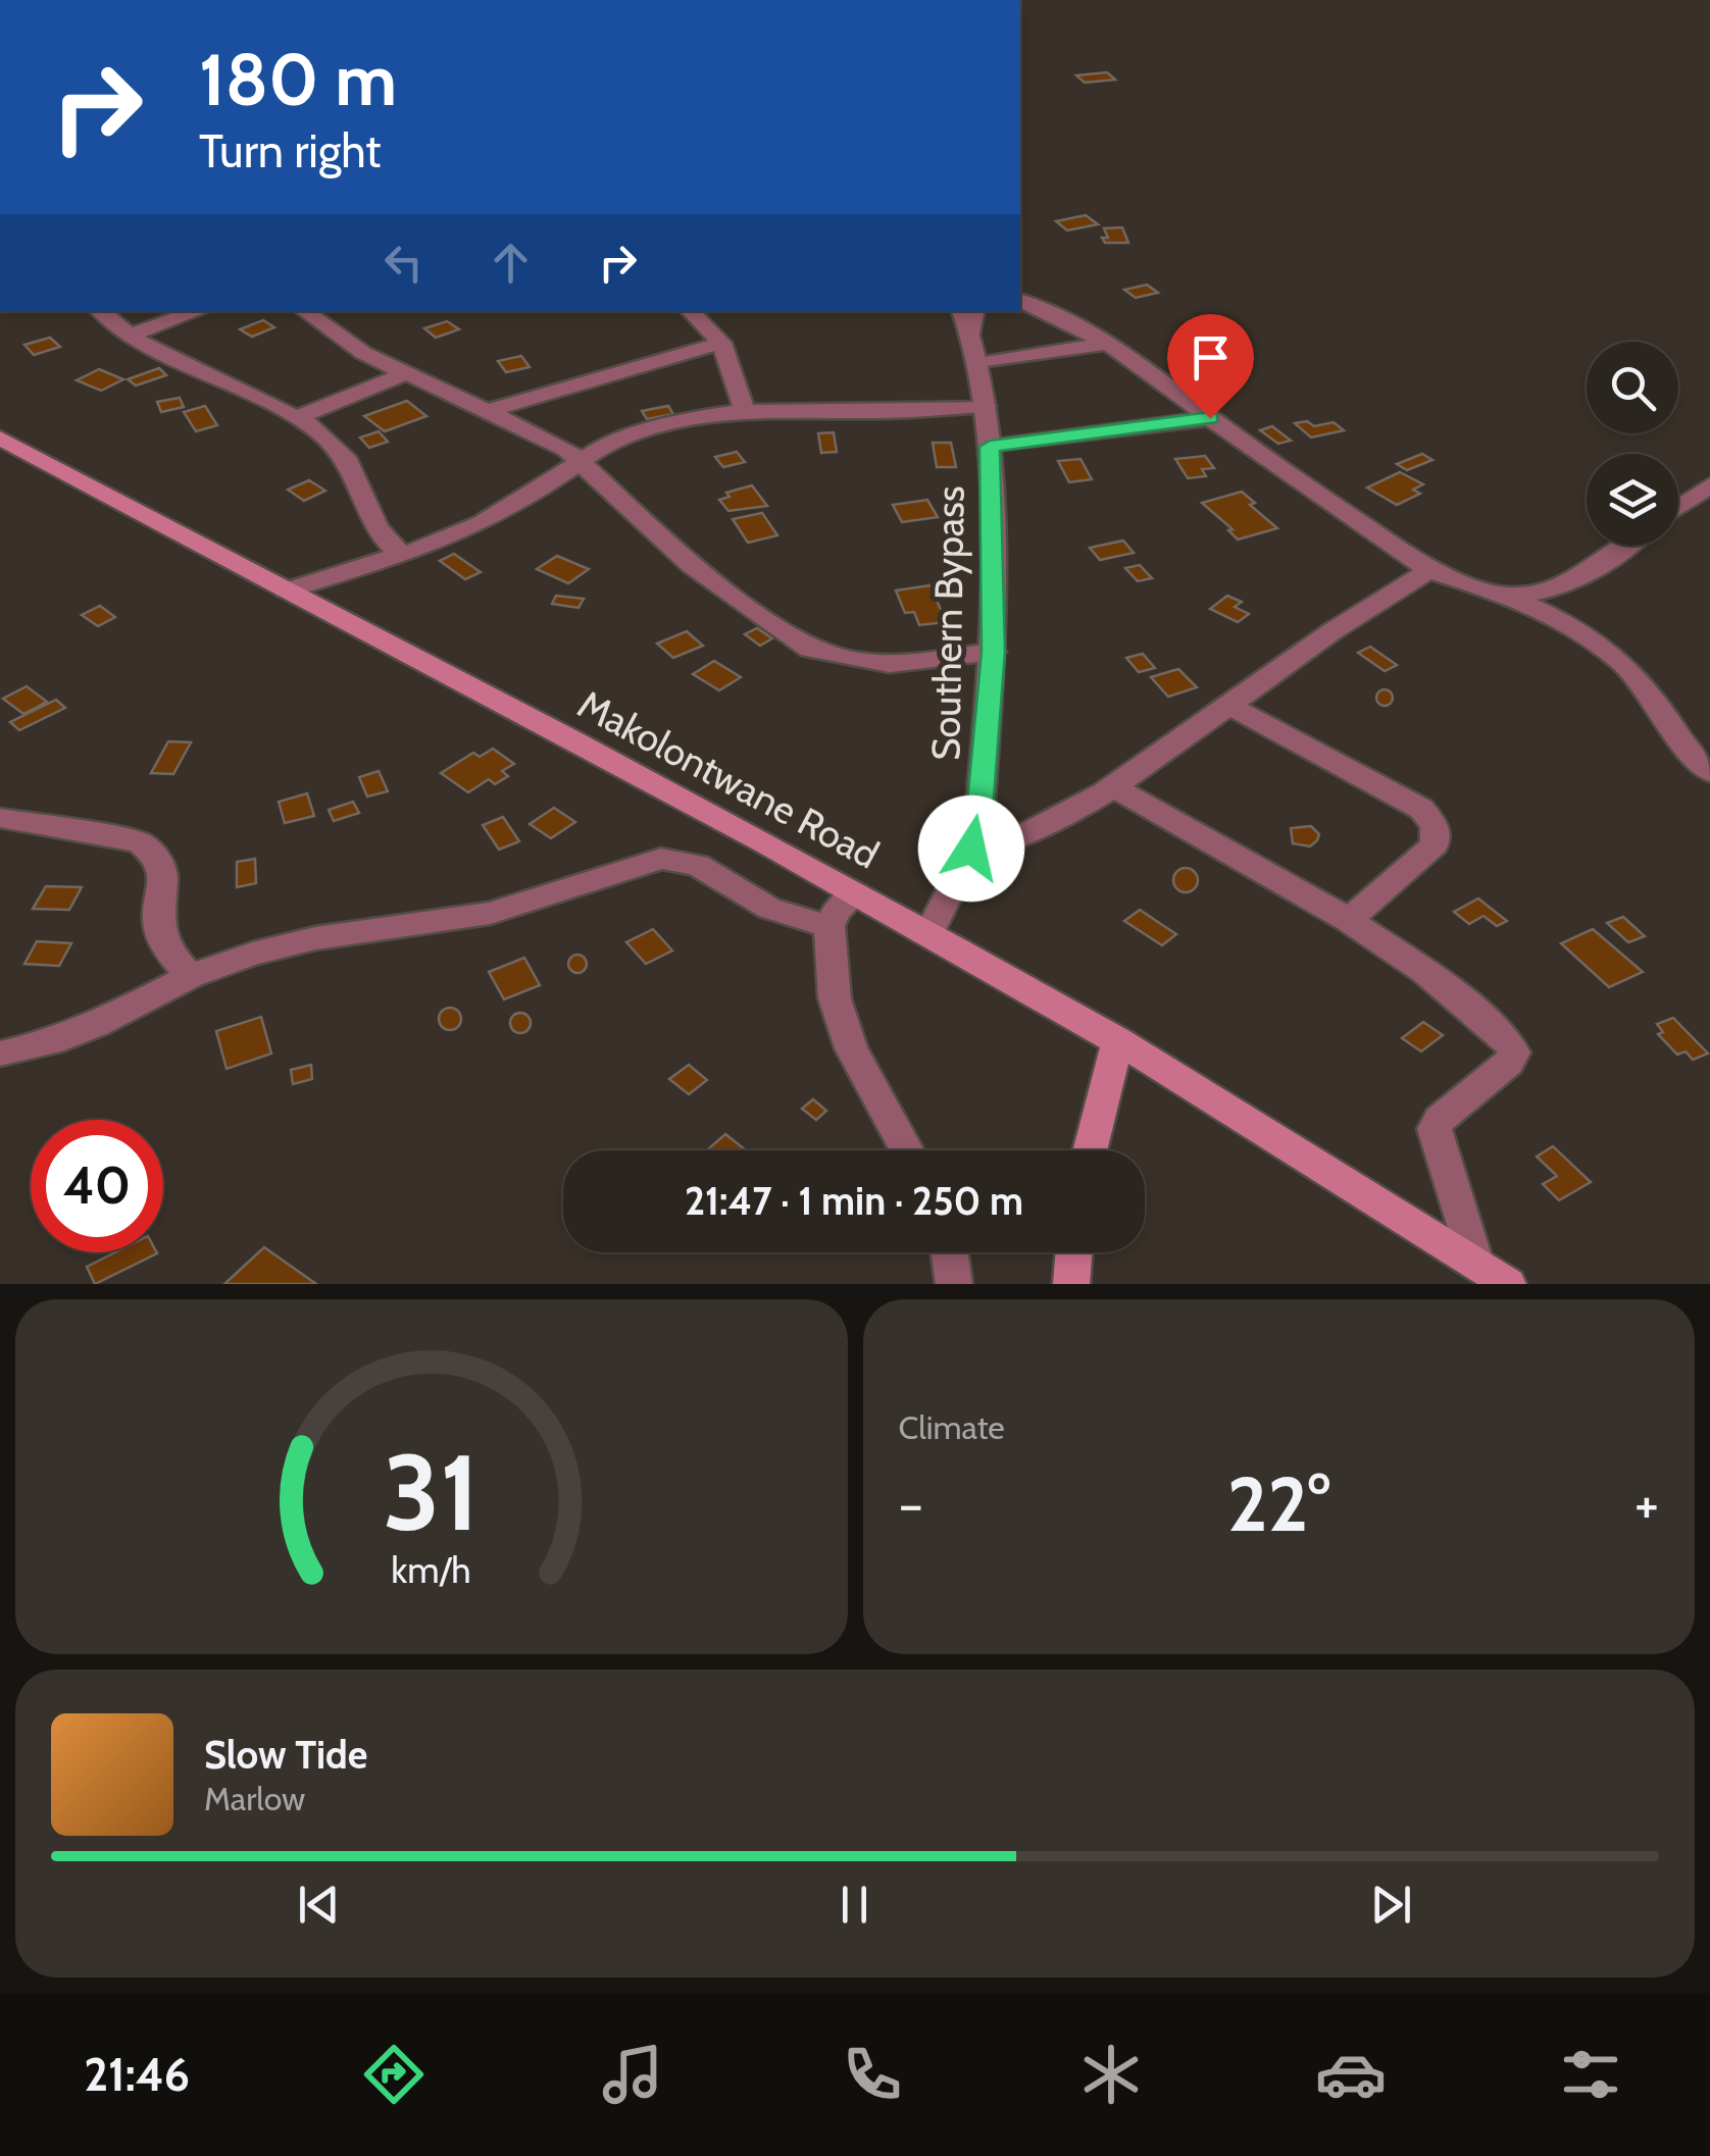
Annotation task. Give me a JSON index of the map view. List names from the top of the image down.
{
  "streets": {
    "main road": ["Makolontwane Road"],
    "street": ["Southern Bypass"]
  },
  "crossings": [
    ["Southern Bypass", "Makolontwane Road"]
  ],
  "page": {
    "turn": ["180 m", "Turn right"],
    "limit": "40",
    "trip": "21:47 · 1 min · 250 m",
    "tile": "Climate",
    "heat": ["−", "22°", "+"],
    "song": ["Slow Tide", "Marlow"],
    "tabs": "21:46",
    "gauge": ["31", "km/h"]
  }
}
